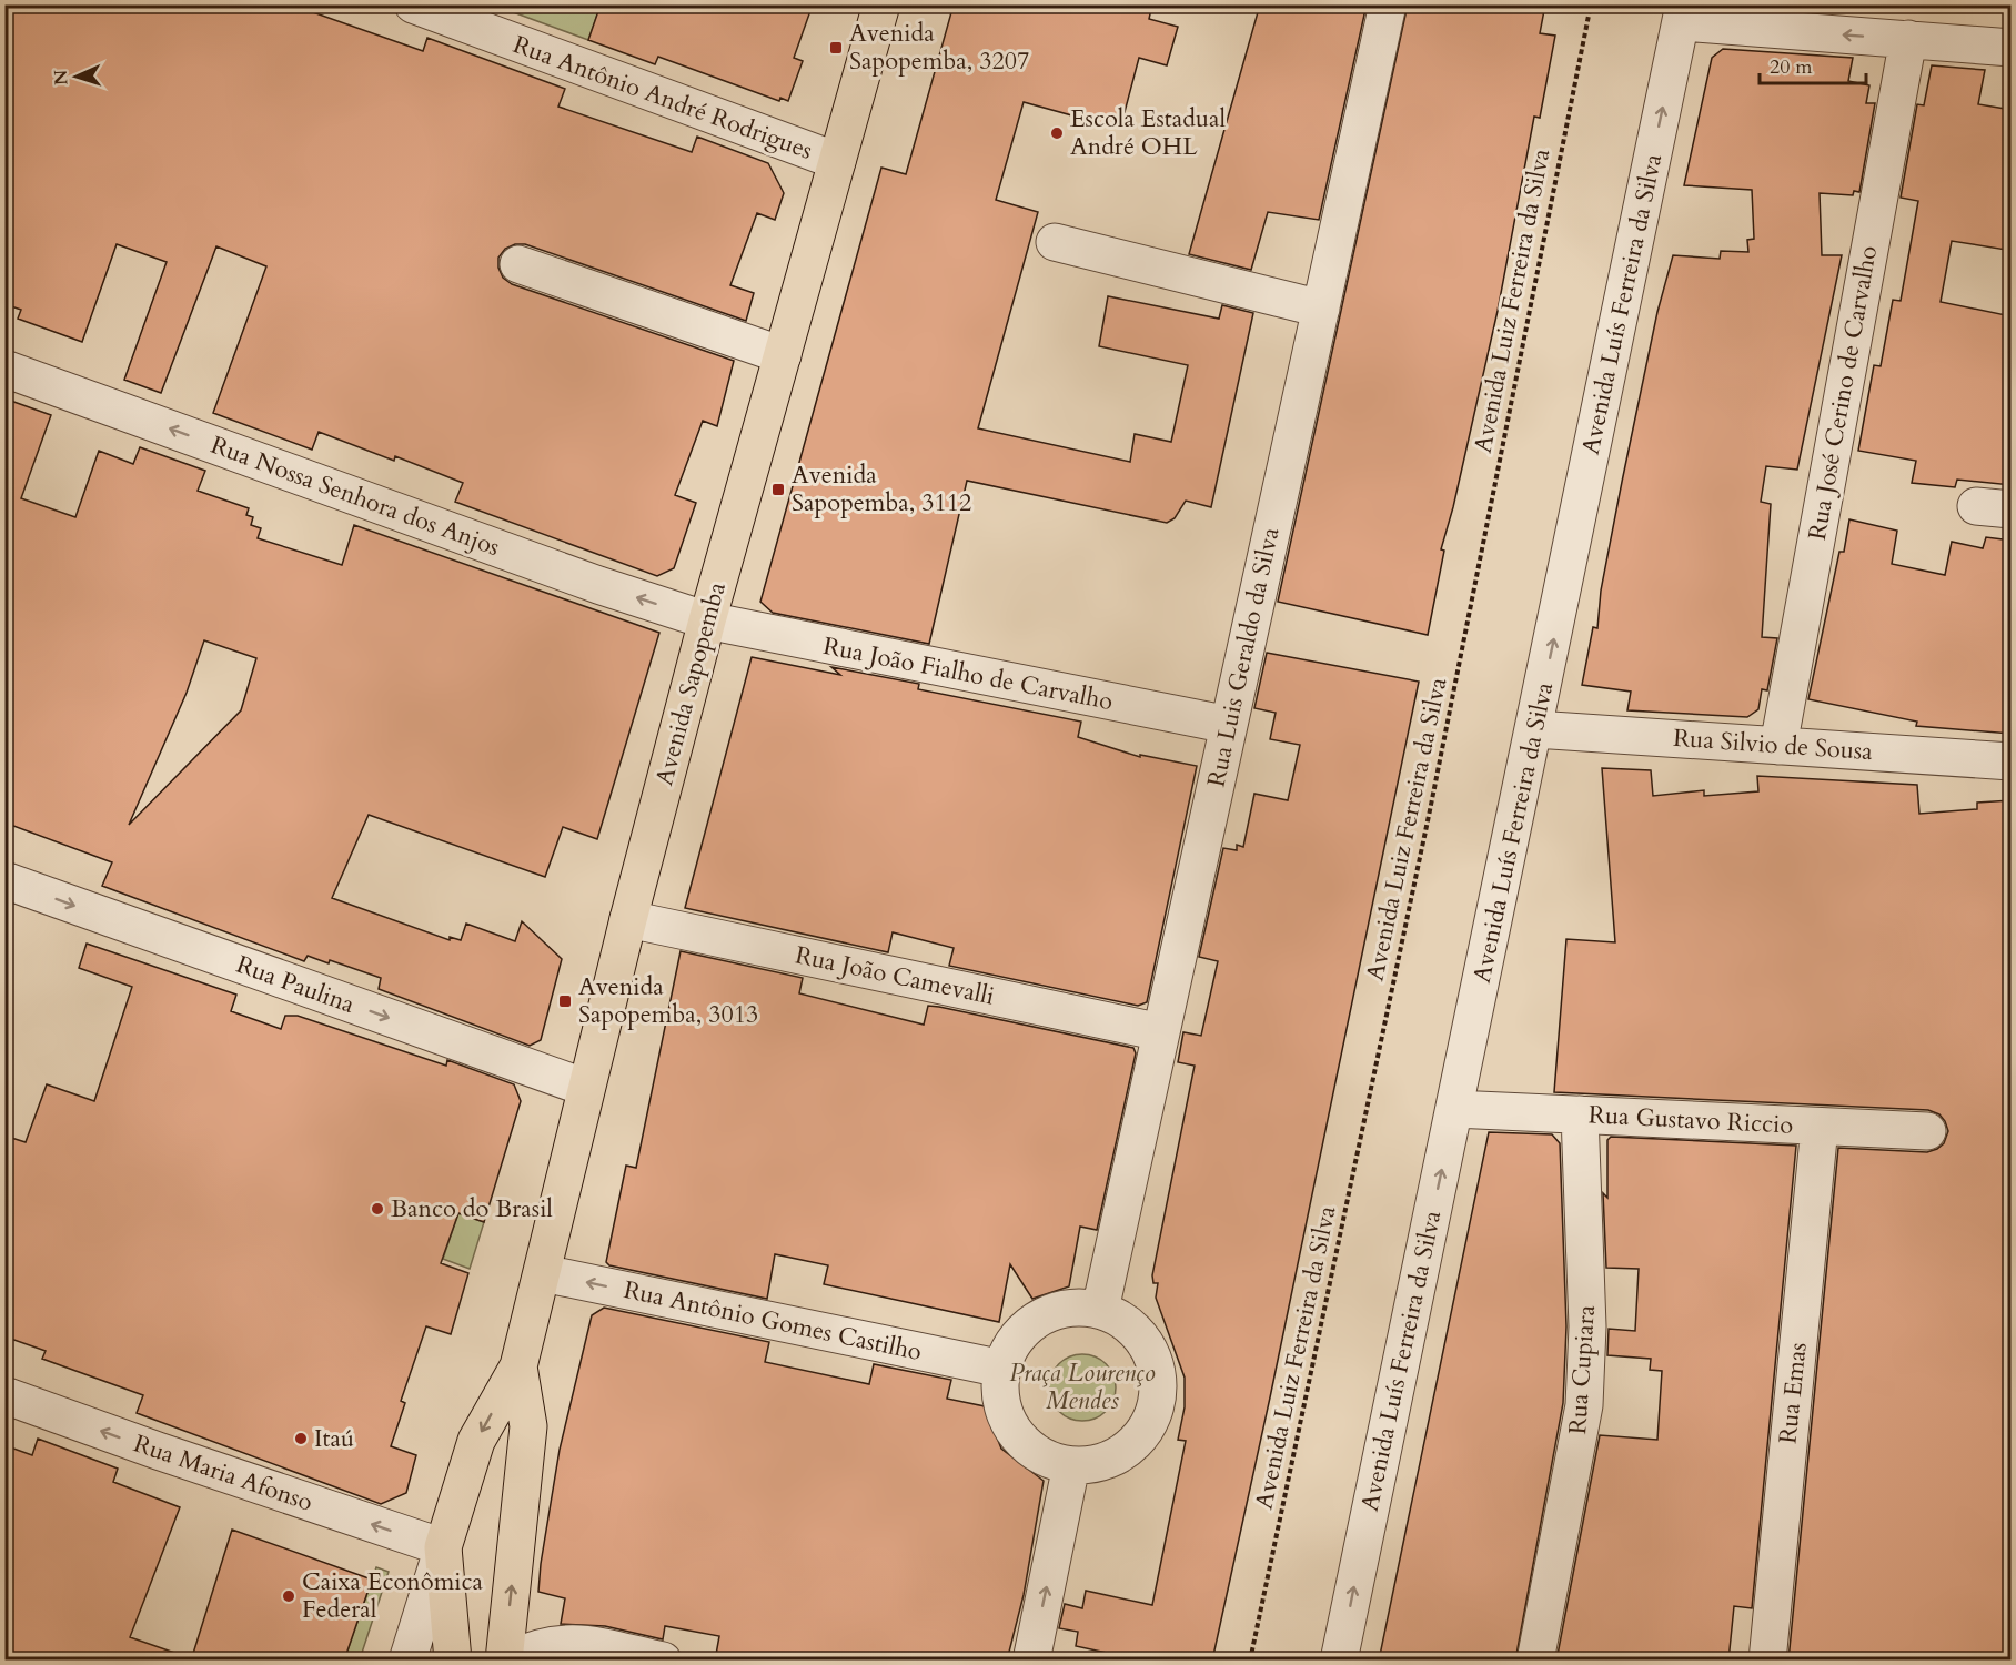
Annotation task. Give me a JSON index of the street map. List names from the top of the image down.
{
  "streets": {
    "main road": ["Avenida Sapopemba"],
    "street": [
      "Rua Antônio André Rodrigues",
      "Avenida Luís Ferreira da Silva",
      "Rua José Cerino de Carvalho",
      "Rua Nossa Senhora dos Anjos",
      "Rua Luis Geraldo da Silva",
      "Rua João Fialho de Carvalho",
      "Rua Silvio de Sousa",
      "Rua João Camevalli",
      "Rua Paulina",
      "Rua Gustavo Riccio",
      "Rua Antônio Gomes Castilho",
      "Rua Cupiara",
      "Rua Emas",
      "Rua Maria Afonso"
    ],
    "path": ["Avenida Luiz Ferreira da Silva"]
  },
  "crossings": [
    ["Rua Antônio André Rodrigues", "Avenida Sapopemba"],
    ["Avenida Luís Ferreira da Silva", "Rua Silvio de Sousa"],
    ["Avenida Luís Ferreira da Silva", "Rua Gustavo Riccio"],
    ["Rua José Cerino de Carvalho", "Rua Silvio de Sousa"],
    ["Rua Nossa Senhora dos Anjos", "Rua João Fialho de Carvalho"],
    ["Rua Nossa Senhora dos Anjos", "Avenida Sapopemba"],
    ["Rua Luis Geraldo da Silva", "Rua João Fialho de Carvalho"],
    ["Rua Luis Geraldo da Silva", "Rua João Camevalli"],
    ["Rua Luis Geraldo da Silva", "Rua Antônio Gomes Castilho"],
    ["Rua João Fialho de Carvalho", "Avenida Sapopemba"],
    ["Avenida Sapopemba", "Rua João Camevalli"],
    ["Avenida Sapopemba", "Rua Paulina"],
    ["Avenida Sapopemba", "Rua Antônio Gomes Castilho"],
    ["Avenida Sapopemba", "Rua Maria Afonso"],
    ["Rua Gustavo Riccio", "Rua Cupiara"],
    ["Rua Gustavo Riccio", "Rua Emas"]
  ],
  "one_way": [
    "Avenida Luís Ferreira da Silva",
    "Rua Paulina",
    "Rua Antônio Gomes Castilho",
    "Rua Maria Afonso"
  ],
  "parks": ["Praça Lourenço Mendes"],
  "places": {
    "transit": ["Avenida Sapopemba, 3207", "Avenida Sapopemba, 3112", "Avenida Sapopemba, 3013"],
    "other": [
      "Escola Estadual André OHL",
      "Banco do Brasil",
      "Itaú",
      "Caixa Econômica Federal"
    ]
  },
  "scale_bar": "20 m",
  "north": "left"
}
